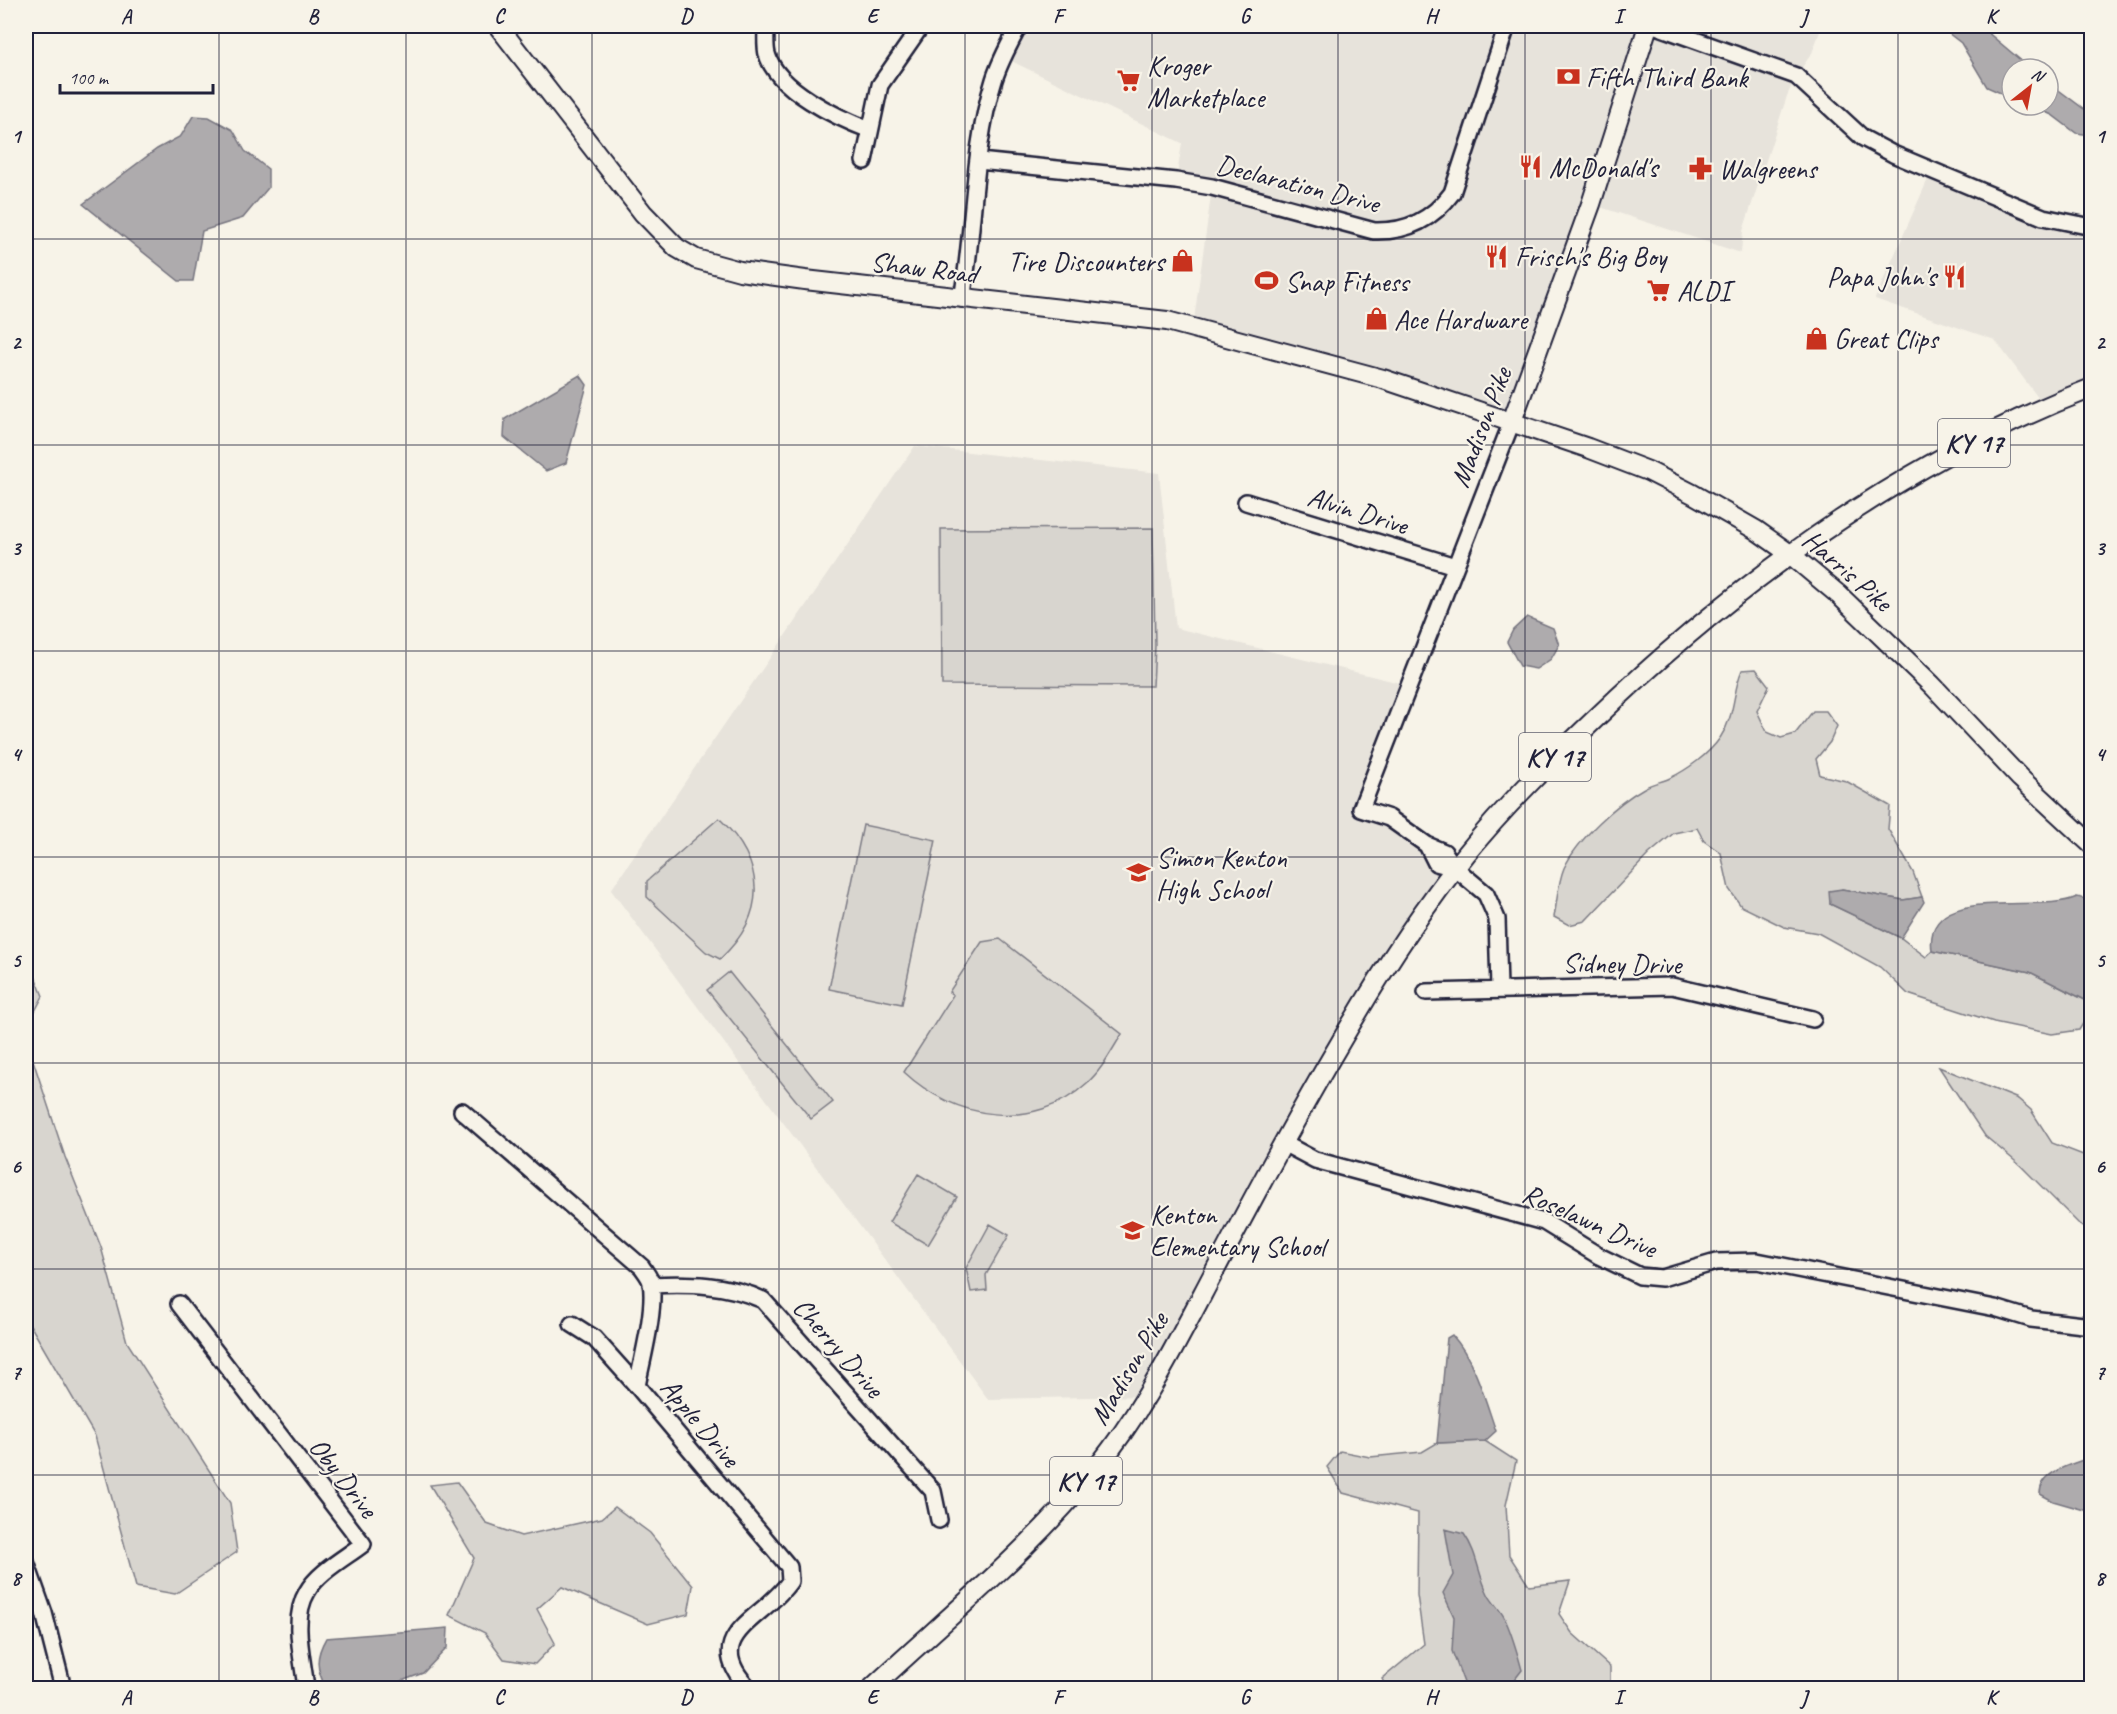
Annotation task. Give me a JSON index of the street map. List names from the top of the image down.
{
  "streets": {
    "main road": [
      "Shaw Road",
      "Madison Pike",
      "KY 17",
      "Harris Pike"
    ],
    "street": [
      "Declaration Drive",
      "Alvin Drive",
      "Sidney Drive",
      "Roselawn Drive",
      "Cherry Drive",
      "Apple Drive",
      "Oby Drive"
    ]
  },
  "crossings": [
    ["Shaw Road", "Madison Pike"],
    ["Shaw Road", "Harris Pike"],
    ["Madison Pike", "KY 17"],
    ["Madison Pike", "Alvin Drive"],
    ["Madison Pike", "Harris Pike"],
    ["Madison Pike", "Roselawn Drive"],
    ["KY 17", "Harris Pike"],
    ["KY 17", "Roselawn Drive"],
    ["Cherry Drive", "Apple Drive"]
  ],
  "places": {
    "bank": ["Fifth Third Bank"],
    "supermarket": ["Kroger Marketplace", "ALDI"],
    "restaurant": ["McDonald's", "Frisch's Big Boy", "Papa John's"],
    "pharmacy": ["Walgreens"],
    "shop": ["Tire Discounters", "Ace Hardware", "Great Clips"],
    "sports": ["Snap Fitness"],
    "school or university": ["Simon Kenton High School", "Kenton Elementary School"]
  },
  "scale_bar": "100 m",
  "north": "top right",
  "grid": {
    "columns": [
      "A",
      "B",
      "C",
      "D",
      "E",
      "F",
      "G",
      "H",
      "I",
      "J",
      "K"
    ],
    "rows": [
      "1",
      "2",
      "3",
      "4",
      "5",
      "6",
      "7",
      "8"
    ]
  }
}
